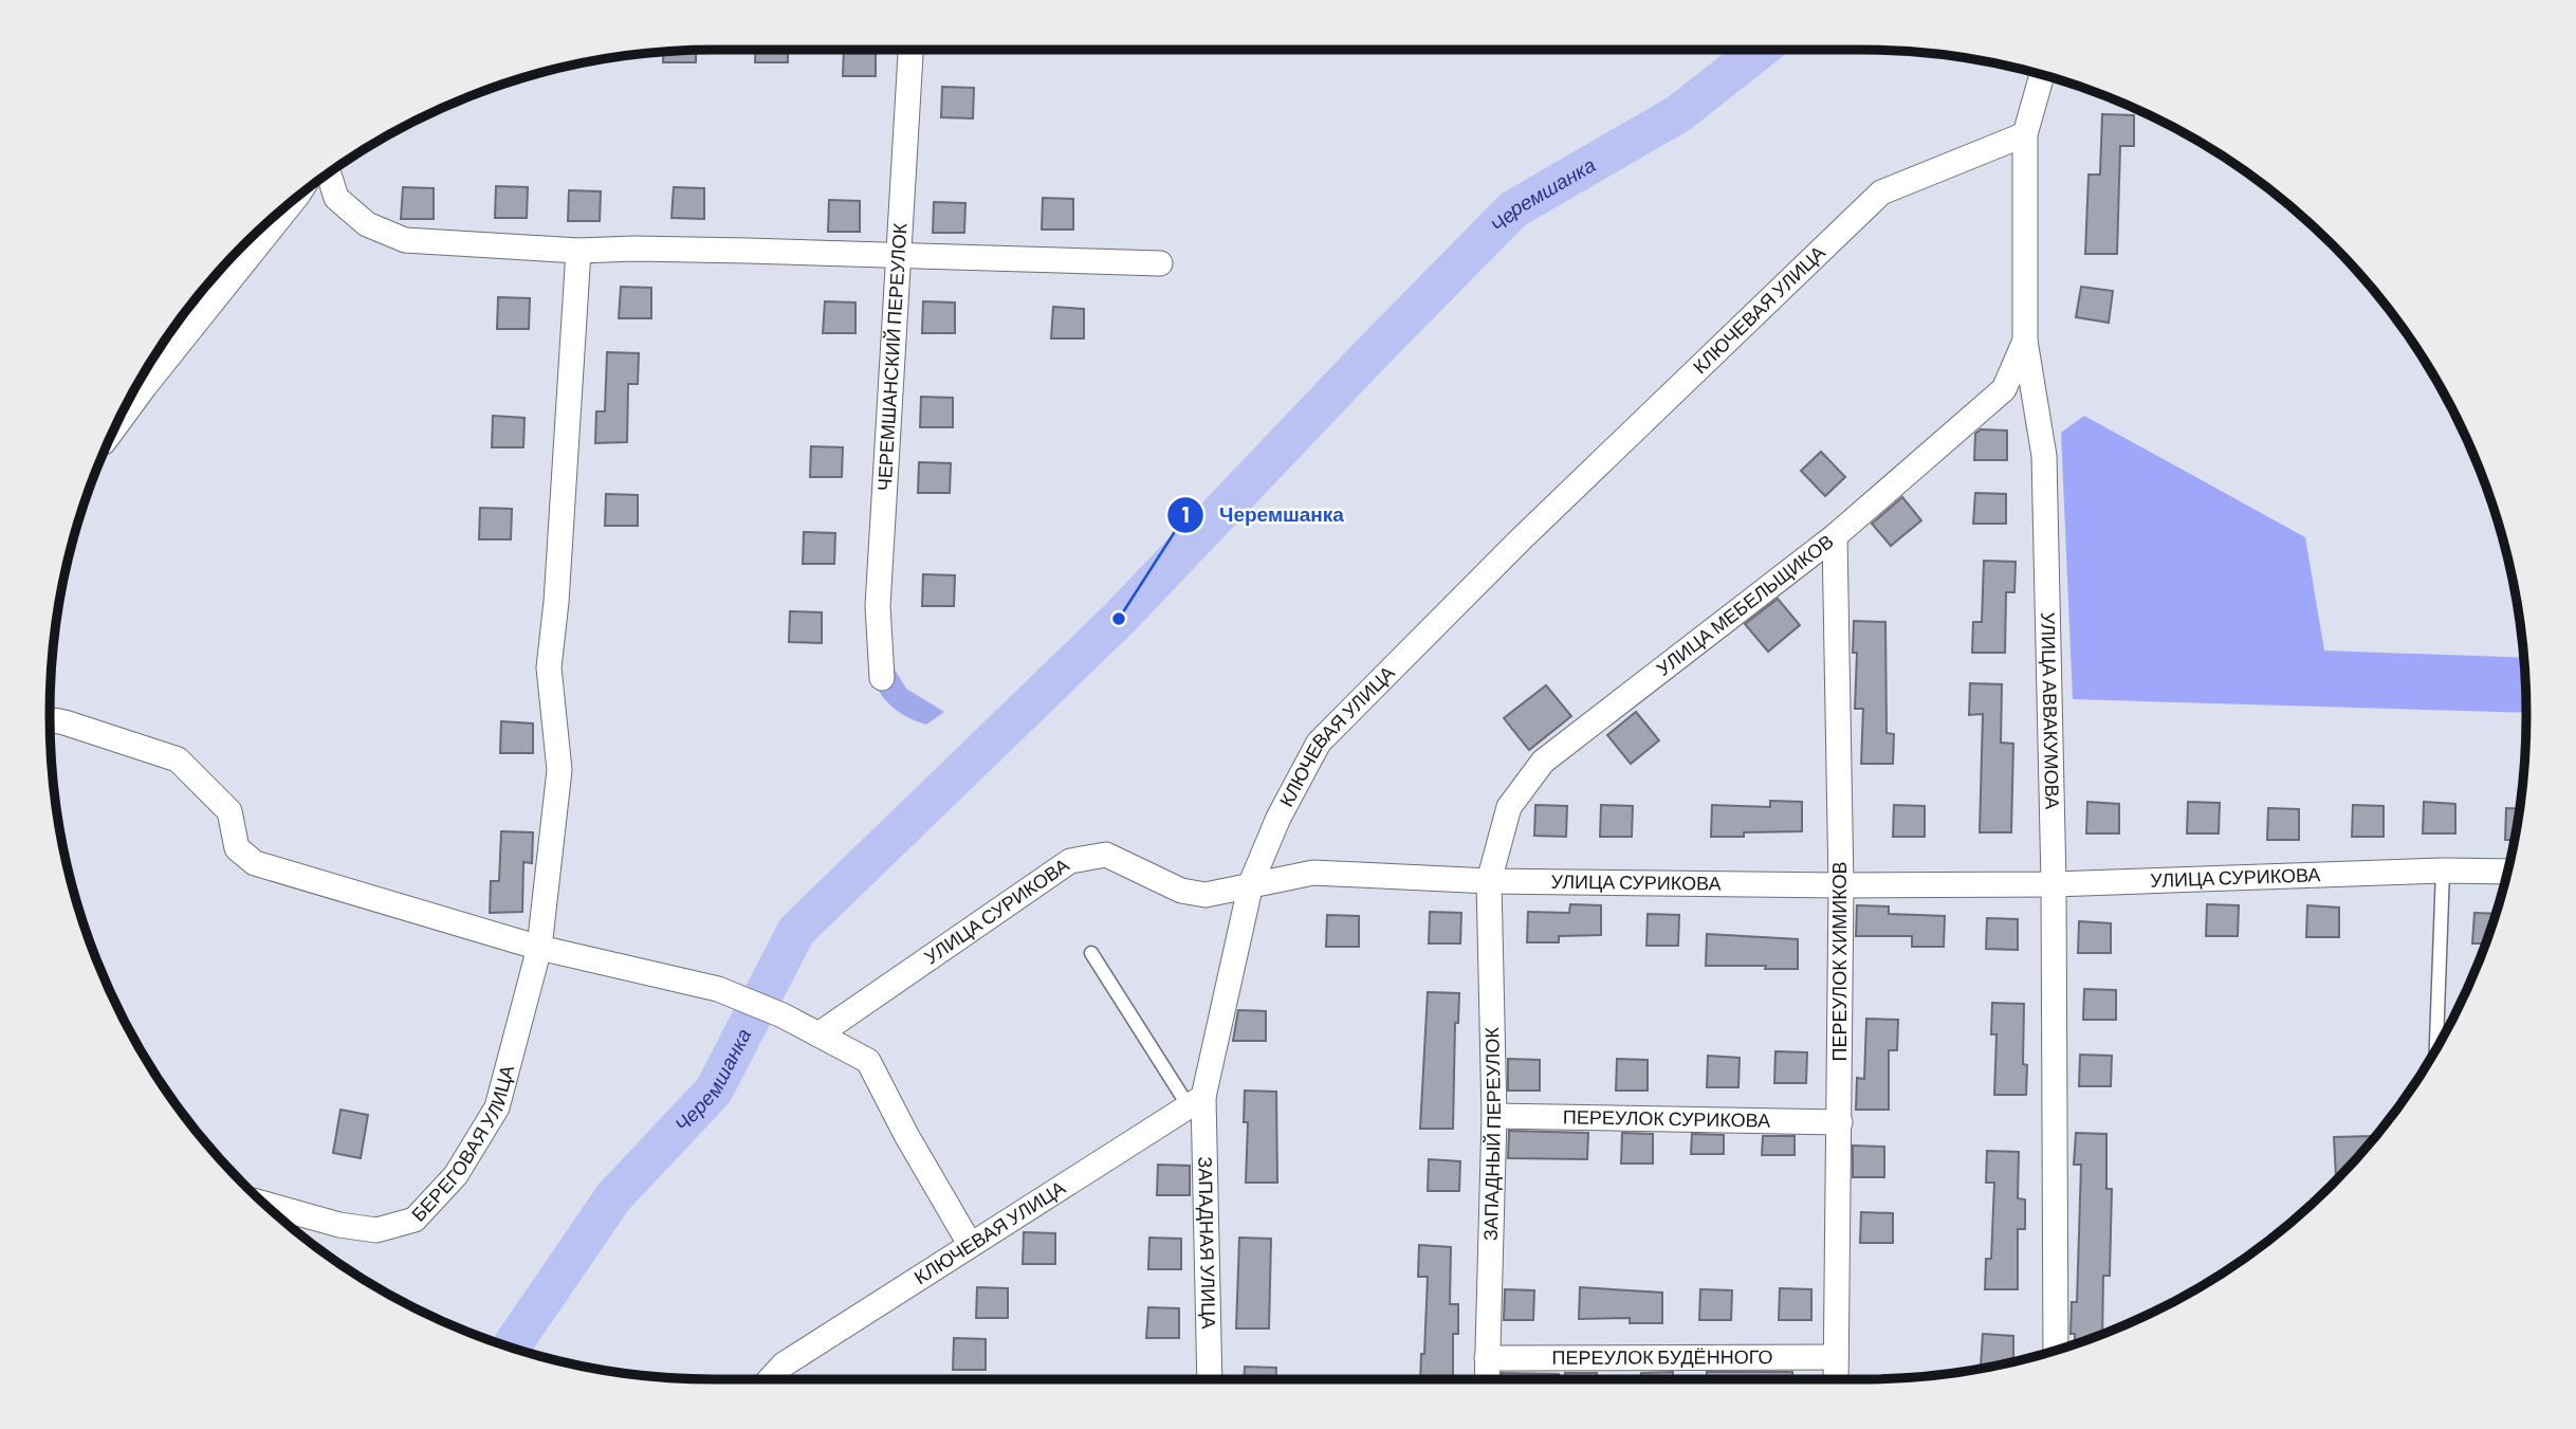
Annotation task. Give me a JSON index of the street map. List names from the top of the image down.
{
  "streets": {
    "street": [
      "КЛЮЧЕВАЯ УЛИЦА",
      "ЧЕРЕМШАНСКИЙ ПЕРЕУЛОК",
      "УЛИЦА МЕБЕЛЬЩИКОВ",
      "УЛИЦА АВВАКУМОВА",
      "УЛИЦА СУРИКОВА",
      "ПЕРЕУЛОК ХИМИКОВ",
      "ПЕРЕУЛОК СУРИКОВА",
      "ЗАПАДНЫЙ ПЕРЕУЛОК",
      "БЕРЕГОВАЯ УЛИЦА",
      "ЗАПАДНАЯ УЛИЦА",
      "ПЕРЕУЛОК БУДЁННОГО"
    ]
  },
  "crossings": [
    ["КЛЮЧЕВАЯ УЛИЦА", "УЛИЦА АВВАКУМОВА"],
    ["КЛЮЧЕВАЯ УЛИЦА", "УЛИЦА СУРИКОВА"],
    ["КЛЮЧЕВАЯ УЛИЦА", "ЗАПАДНАЯ УЛИЦА"],
    ["УЛИЦА МЕБЕЛЬЩИКОВ", "УЛИЦА АВВАКУМОВА"],
    ["УЛИЦА МЕБЕЛЬЩИКОВ", "УЛИЦА СУРИКОВА"],
    ["УЛИЦА МЕБЕЛЬЩИКОВ", "ПЕРЕУЛОК ХИМИКОВ"],
    ["УЛИЦА МЕБЕЛЬЩИКОВ", "ЗАПАДНЫЙ ПЕРЕУЛОК"],
    ["УЛИЦА АВВАКУМОВА", "УЛИЦА СУРИКОВА"],
    ["УЛИЦА СУРИКОВА", "ПЕРЕУЛОК ХИМИКОВ"],
    ["УЛИЦА СУРИКОВА", "ЗАПАДНЫЙ ПЕРЕУЛОК"],
    ["ПЕРЕУЛОК ХИМИКОВ", "ПЕРЕУЛОК СУРИКОВА"],
    ["ПЕРЕУЛОК ХИМИКОВ", "ПЕРЕУЛОК БУДЁННОГО"],
    ["ПЕРЕУЛОК СУРИКОВА", "ЗАПАДНЫЙ ПЕРЕУЛОК"],
    ["ЗАПАДНЫЙ ПЕРЕУЛОК", "ПЕРЕУЛОК БУДЁННОГО"]
  ],
  "water": ["Черемшанка"],
  "places": ["Черемшанка"]
}
